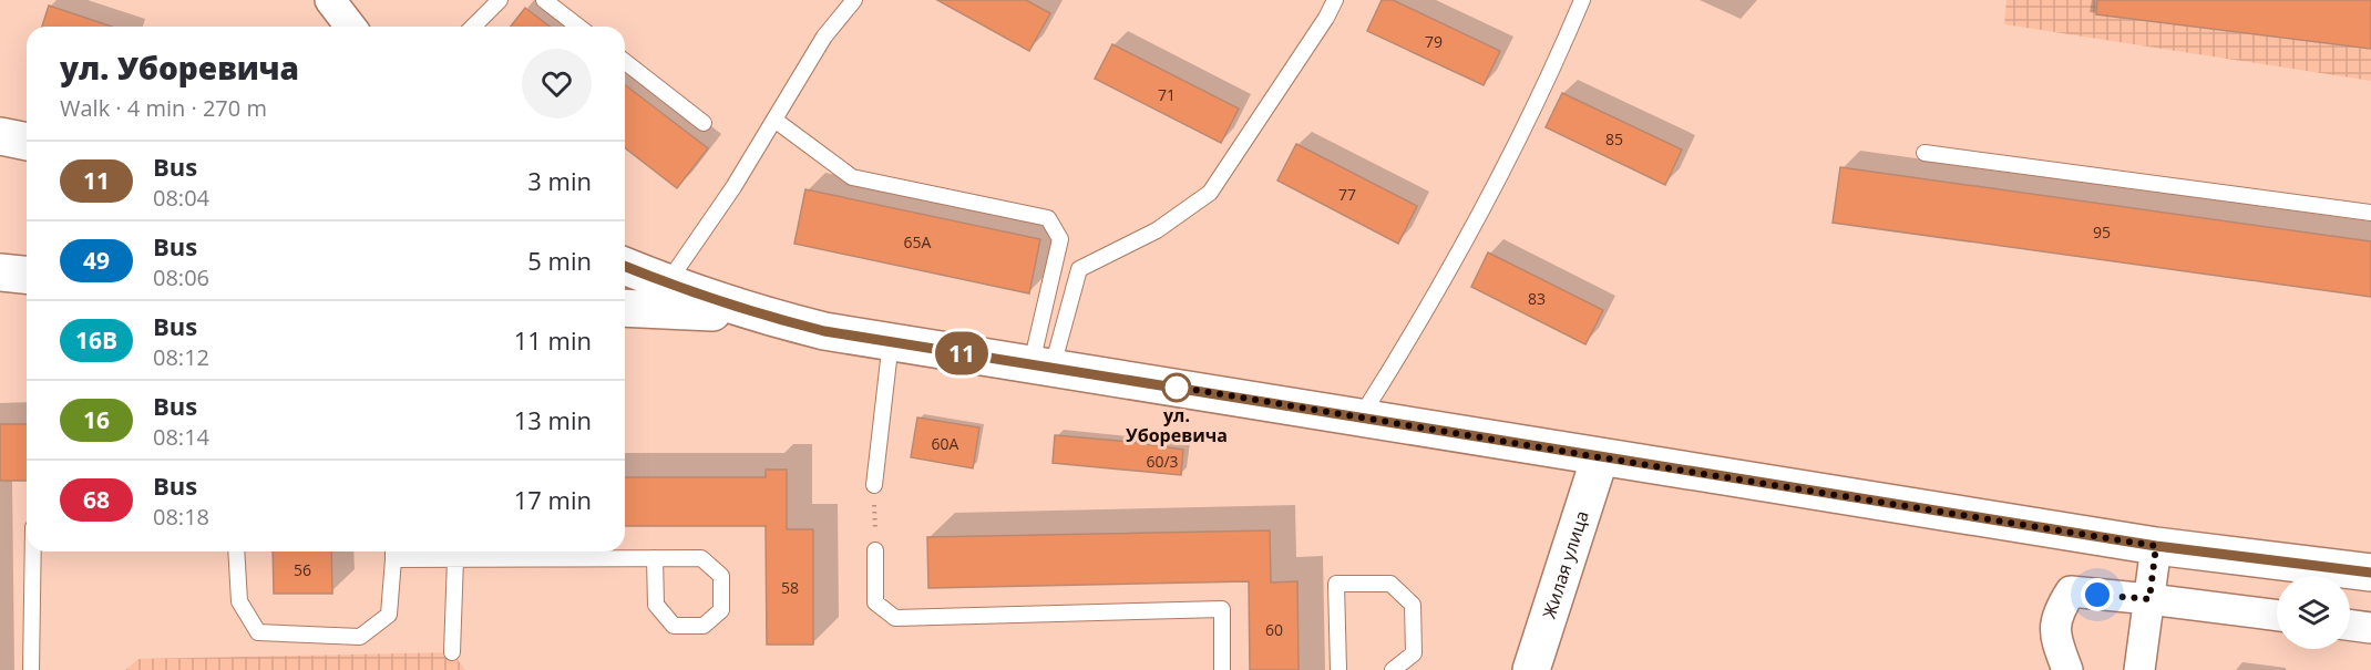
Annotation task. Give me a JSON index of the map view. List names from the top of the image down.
{
  "streets": {
    "main road": ["Жилая улица"]
  },
  "places": ["ул. Уборевича"],
  "lines": ["bus line 11"],
  "house_numbers": [
    "79",
    "71",
    "85",
    "77",
    "95",
    "65А",
    "83",
    "60А",
    "60/3",
    "56",
    "58",
    "60"
  ],
  "page": {
    "on_map": "11",
    "heading": ["ул. Уборевича", "Walk · 4 min · 270 m"],
    "list": [
      {
        "mark": "11",
        "name": "Bus",
        "note": "08:04",
        "value": "3 min"
      },
      {
        "mark": "49",
        "name": "Bus",
        "note": "08:06",
        "value": "5 min"
      },
      {
        "mark": "16В",
        "name": "Bus",
        "note": "08:12",
        "value": "11 min"
      },
      {
        "mark": "16",
        "name": "Bus",
        "note": "08:14",
        "value": "13 min"
      },
      {
        "mark": "68",
        "name": "Bus",
        "note": "08:18",
        "value": "17 min"
      }
    ]
  }
}
